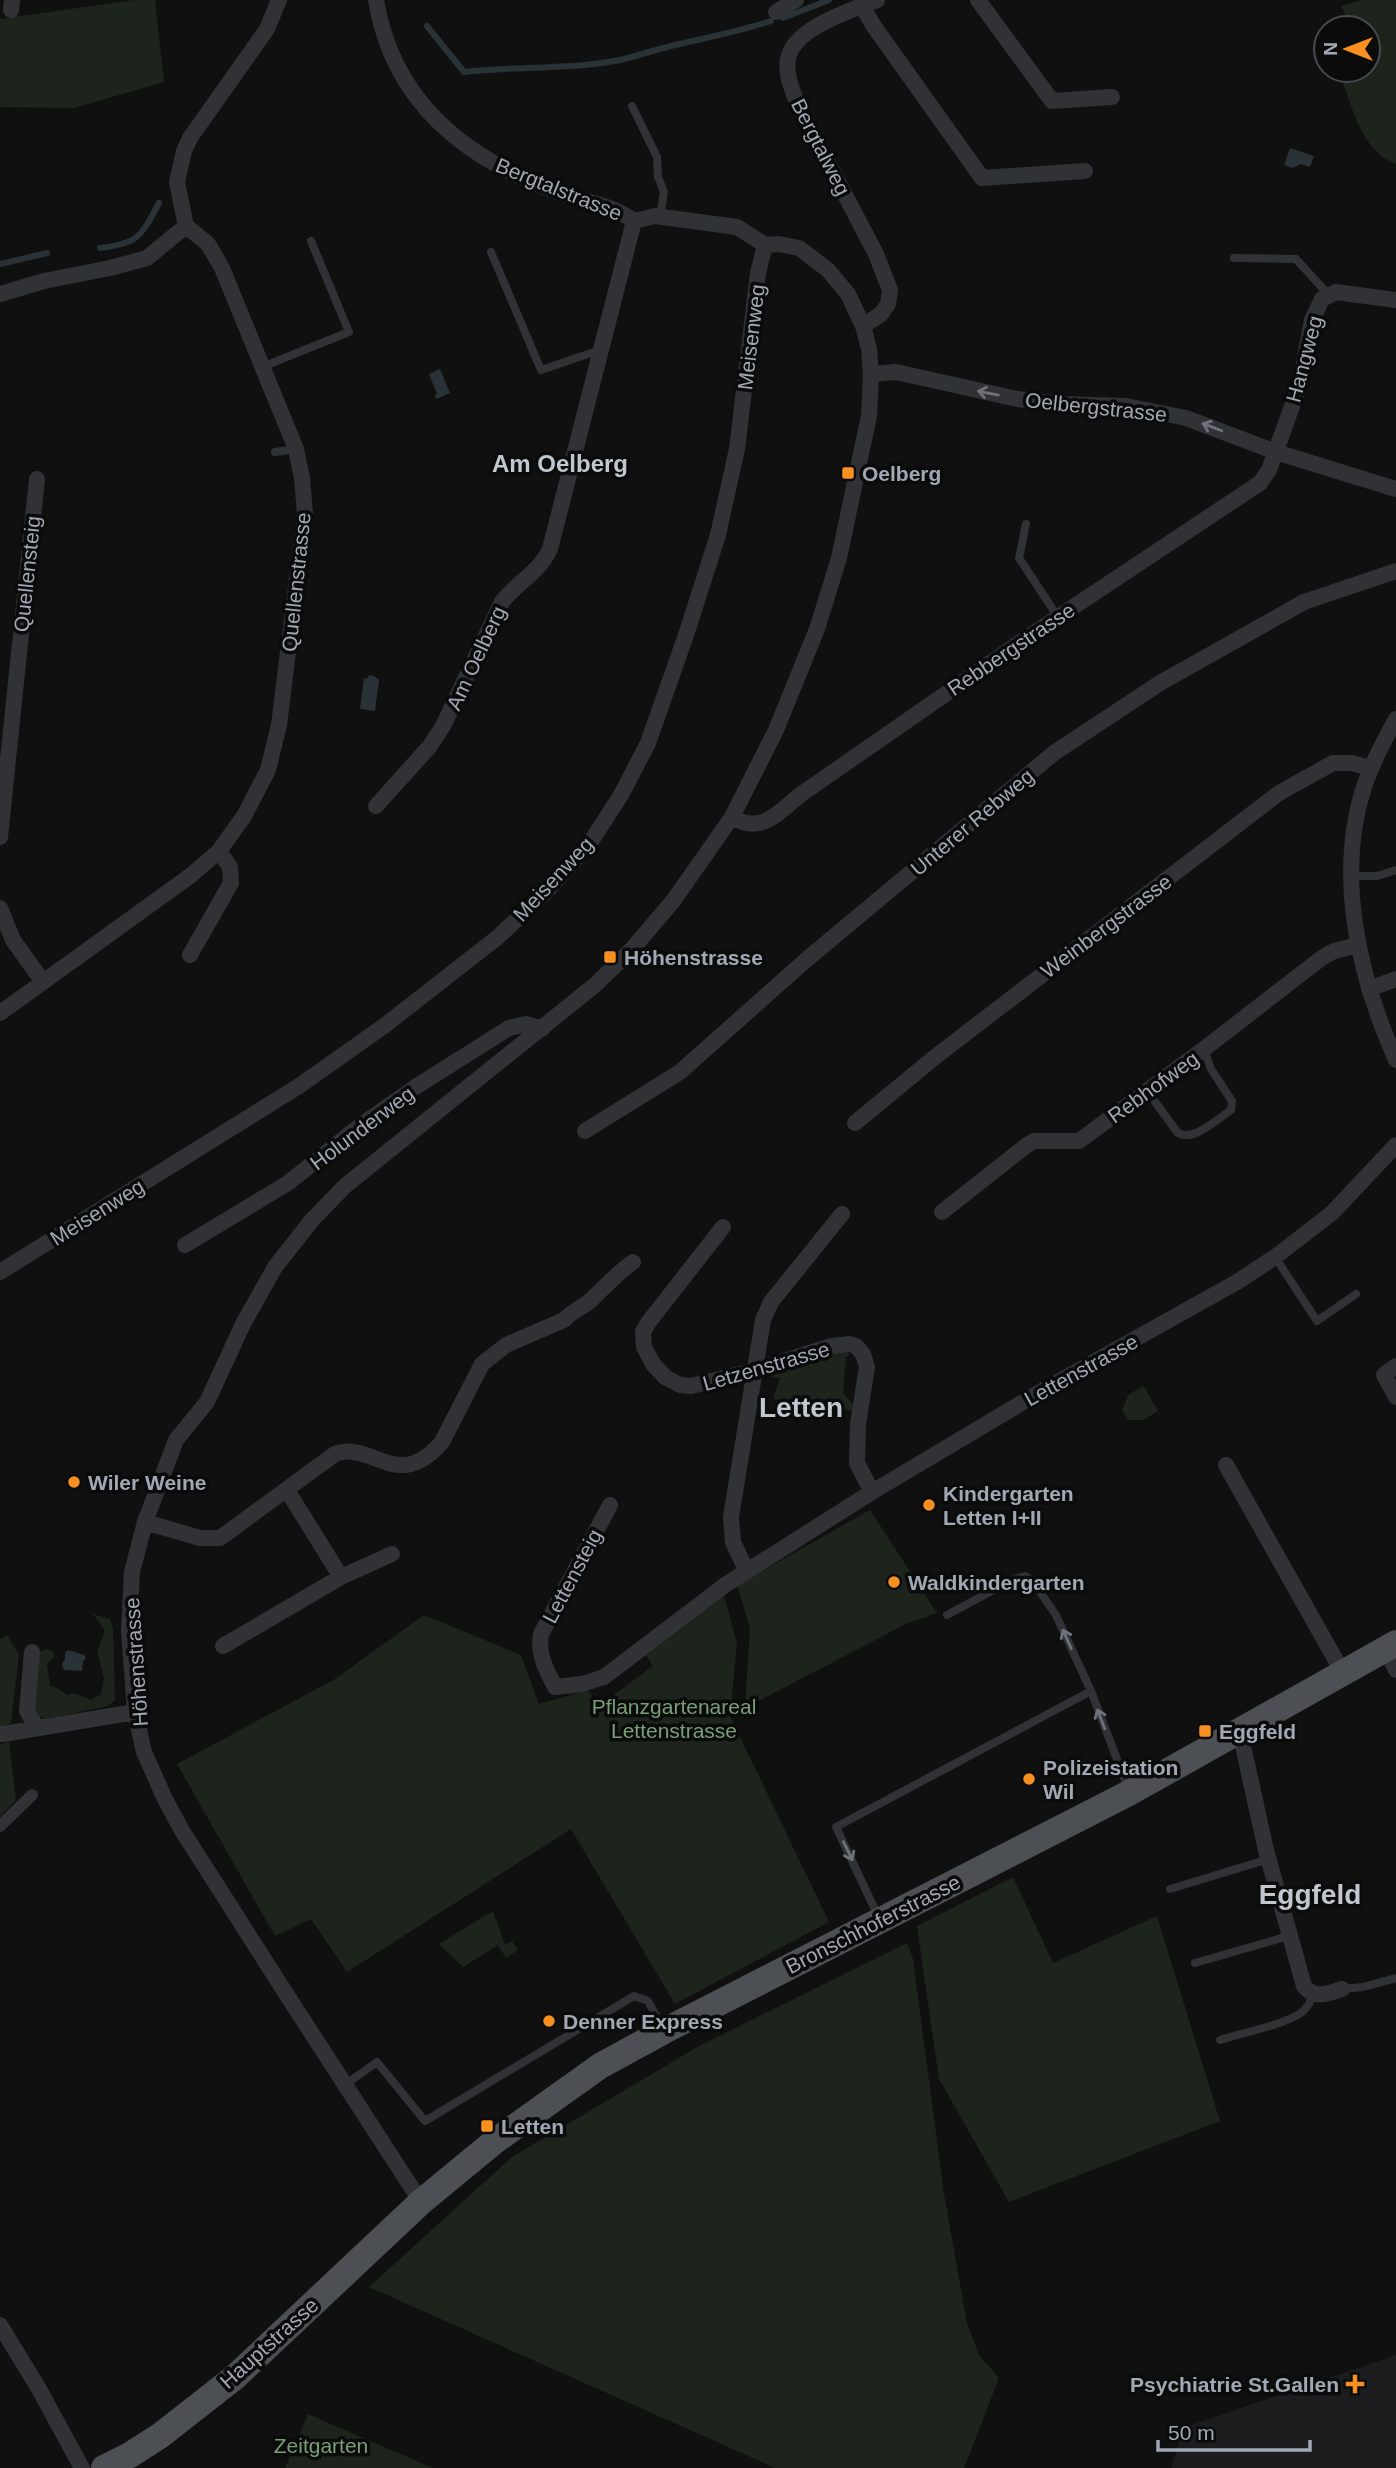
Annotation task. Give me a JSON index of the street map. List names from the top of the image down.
{
  "streets": {
    "main road": ["Bronschhoferstrasse", "Hauptstrasse"],
    "street": [
      "Bergtalweg",
      "Bergtalstrasse",
      "Meisenweg",
      "Hangweg",
      "Oelbergstrasse",
      "Quellensteig",
      "Quellenstrasse",
      "Rebbergstrasse",
      "Am Oelberg",
      "Unterer Rebweg",
      "Weinbergstrasse",
      "Rebhofweg",
      "Holunderweg",
      "Letzenstrasse",
      "Lettenstrasse",
      "Lettensteig",
      "Höhenstrasse"
    ]
  },
  "crossings": [
    ["Bergtalweg", "Bergtalstrasse"],
    ["Bergtalstrasse", "Meisenweg"],
    ["Bergtalstrasse", "Oelbergstrasse"],
    ["Bergtalstrasse", "Am Oelberg"],
    ["Bergtalstrasse", "Höhenstrasse"],
    ["Hangweg", "Oelbergstrasse"],
    ["Hangweg", "Rebbergstrasse"],
    ["Oelbergstrasse", "Rebbergstrasse"],
    ["Oelbergstrasse", "Höhenstrasse"],
    ["Rebbergstrasse", "Höhenstrasse"],
    ["Holunderweg", "Höhenstrasse"],
    ["Letzenstrasse", "Lettenstrasse"],
    ["Lettenstrasse", "Lettensteig"],
    ["Höhenstrasse", "Bronschhoferstrasse"],
    ["Höhenstrasse", "Hauptstrasse"],
    ["Bronschhoferstrasse", "Hauptstrasse"]
  ],
  "one_way": ["Oelbergstrasse"],
  "districts": ["Am Oelberg", "Letten", "Eggfeld"],
  "parks": ["Pflanzgartenareal Lettenstrasse", "Zeitgarten"],
  "places": {
    "transit": [
      "Oelberg",
      "Höhenstrasse",
      "Eggfeld",
      "Letten"
    ],
    "other": [
      "Wiler Weine",
      "Kindergarten Letten I+II",
      "Waldkindergarten",
      "Polizeistation Wil",
      "Denner Express"
    ],
    "health": ["Psychiatrie St.Gallen"]
  },
  "scale_bar": "50 m",
  "north": "left"
}
